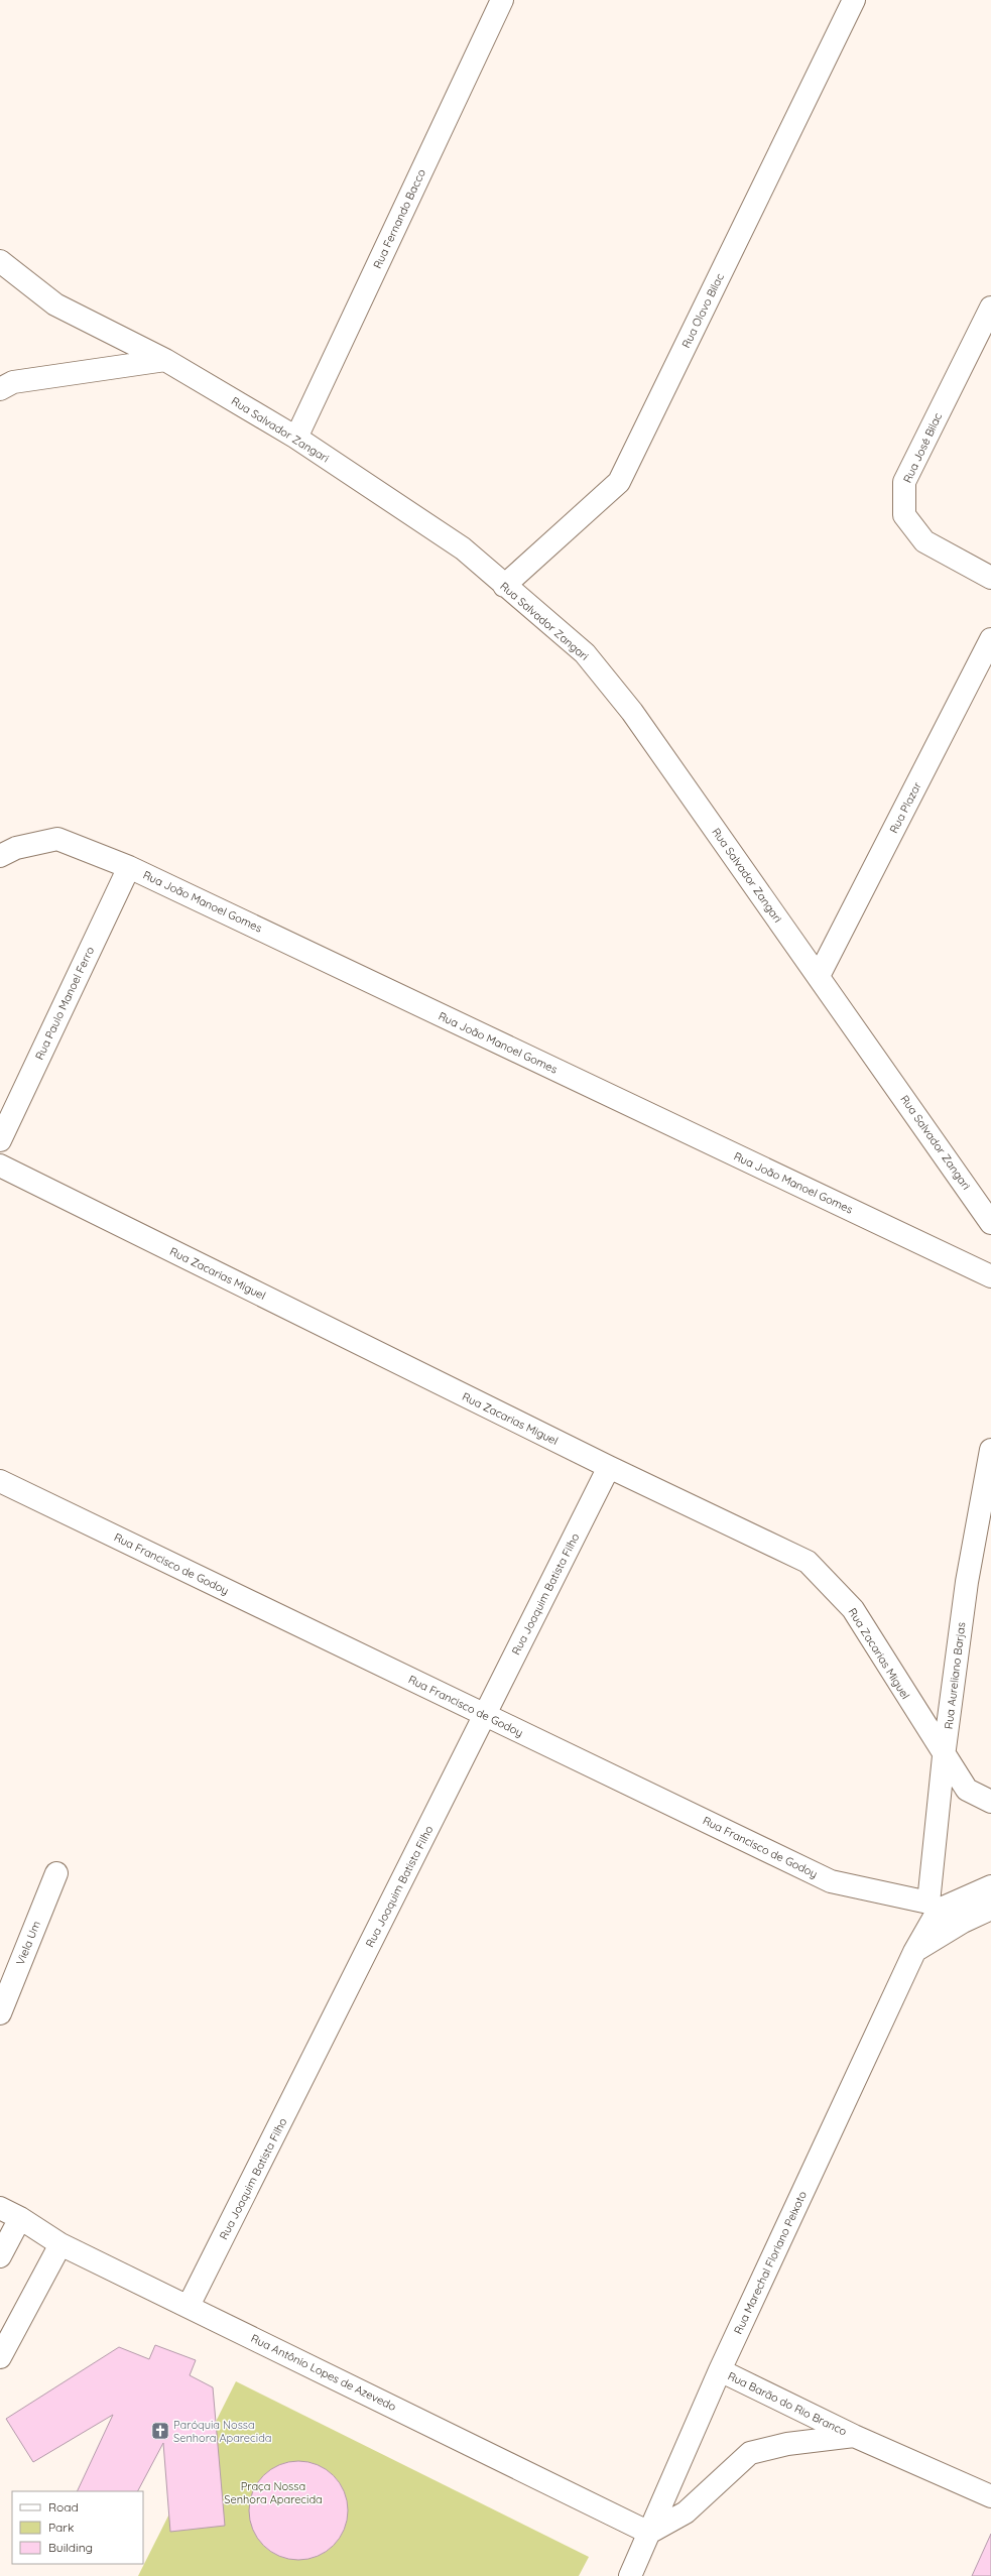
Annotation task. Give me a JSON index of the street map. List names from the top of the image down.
{
  "streets": {
    "street": [
      "Rua Fernando Bacco",
      "Rua Olavo Bilac",
      "Rua Salvador Zangari",
      "Rua José Bilac",
      "Rua Plazar",
      "Rua João Manoel Gomes",
      "Rua Paulo Manoel Ferro",
      "Rua Zacarias Miguel",
      "Rua Francisco de Godoy",
      "Rua Joaquim Batista Filho",
      "Rua Aureliano Barjas",
      "Viela Um",
      "Rua Marechal Floriano Peixoto",
      "Rua Antônio Lopes de Azevedo",
      "Rua Barão do Rio Branco"
    ]
  },
  "crossings": [
    ["Rua Fernando Bacco", "Rua Salvador Zangari"],
    ["Rua Olavo Bilac", "Rua Salvador Zangari"],
    ["Rua Salvador Zangari", "Rua Plazar"],
    ["Rua João Manoel Gomes", "Rua Paulo Manoel Ferro"],
    ["Rua Zacarias Miguel", "Rua Joaquim Batista Filho"],
    ["Rua Zacarias Miguel", "Rua Aureliano Barjas"],
    ["Rua Francisco de Godoy", "Rua Joaquim Batista Filho"],
    ["Rua Francisco de Godoy", "Rua Aureliano Barjas"],
    ["Rua Francisco de Godoy", "Rua Marechal Floriano Peixoto"],
    ["Rua Joaquim Batista Filho", "Rua Antônio Lopes de Azevedo"],
    ["Rua Aureliano Barjas", "Rua Marechal Floriano Peixoto"],
    ["Rua Marechal Floriano Peixoto", "Rua Antônio Lopes de Azevedo"],
    ["Rua Marechal Floriano Peixoto", "Rua Barão do Rio Branco"],
    ["Rua Antônio Lopes de Azevedo", "Rua Barão do Rio Branco"]
  ],
  "parks": ["Praça Nossa Senhora Aparecida"],
  "places": {
    "church": ["Paróquia Nossa Senhora Aparecida"]
  },
  "legend": ["Road", "Park", "Building"]
}
